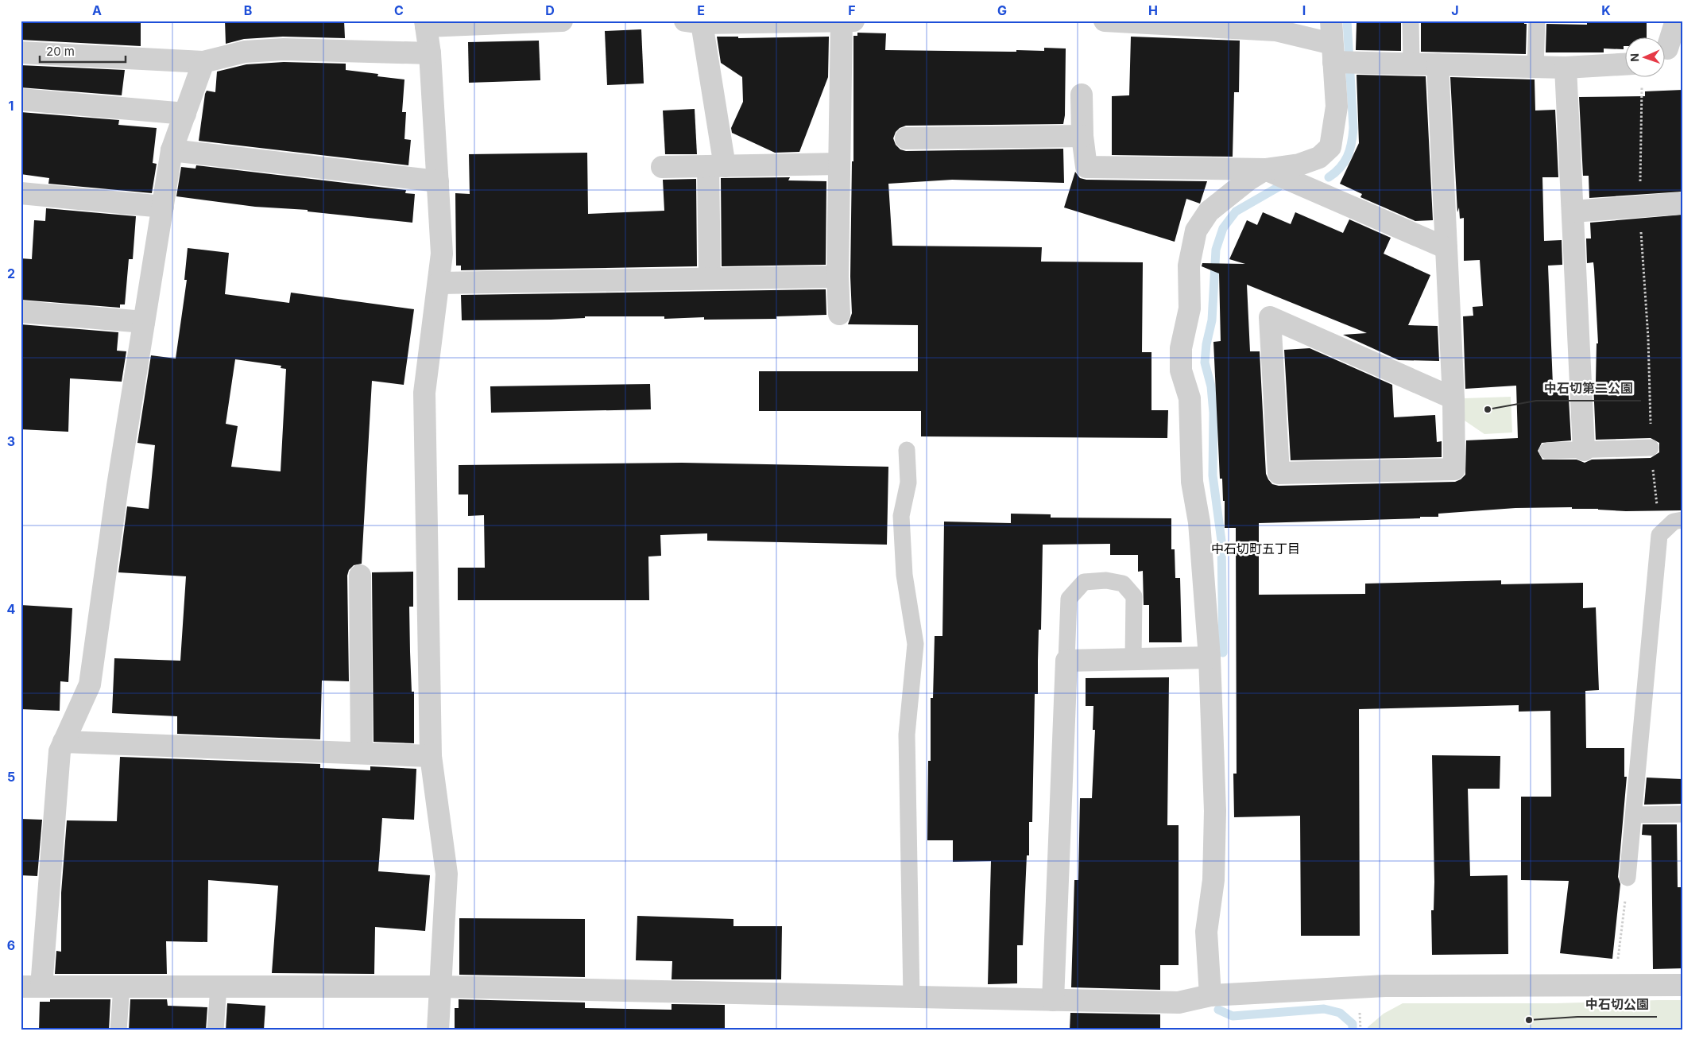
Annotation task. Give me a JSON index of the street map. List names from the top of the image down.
{
  "districts": ["中石切町五丁目"],
  "places": ["中石切第二公園", "中石切公園"],
  "scale_bar": "20 m",
  "north": "left",
  "grid": {
    "columns": [
      "A",
      "B",
      "C",
      "D",
      "E",
      "F",
      "G",
      "H",
      "I",
      "J",
      "K"
    ],
    "rows": [
      "1",
      "2",
      "3",
      "4",
      "5",
      "6"
    ]
  }
}
